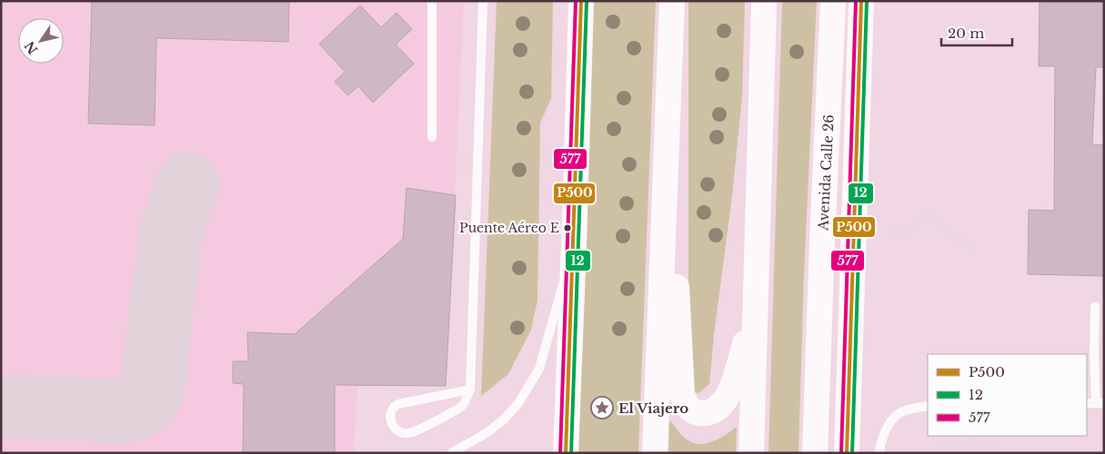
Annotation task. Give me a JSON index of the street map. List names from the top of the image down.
{
  "streets": {
    "main road": ["Avenida Calle 26"]
  },
  "places": {
    "other": ["Puente Aéreo E"],
    "place": ["El Viajero"]
  },
  "lines": ["transit line P500", "transit line 12", "transit line 577"],
  "legend": ["P500", "12", "577"],
  "scale_bar": "20 m",
  "north": "bottom left"
}
